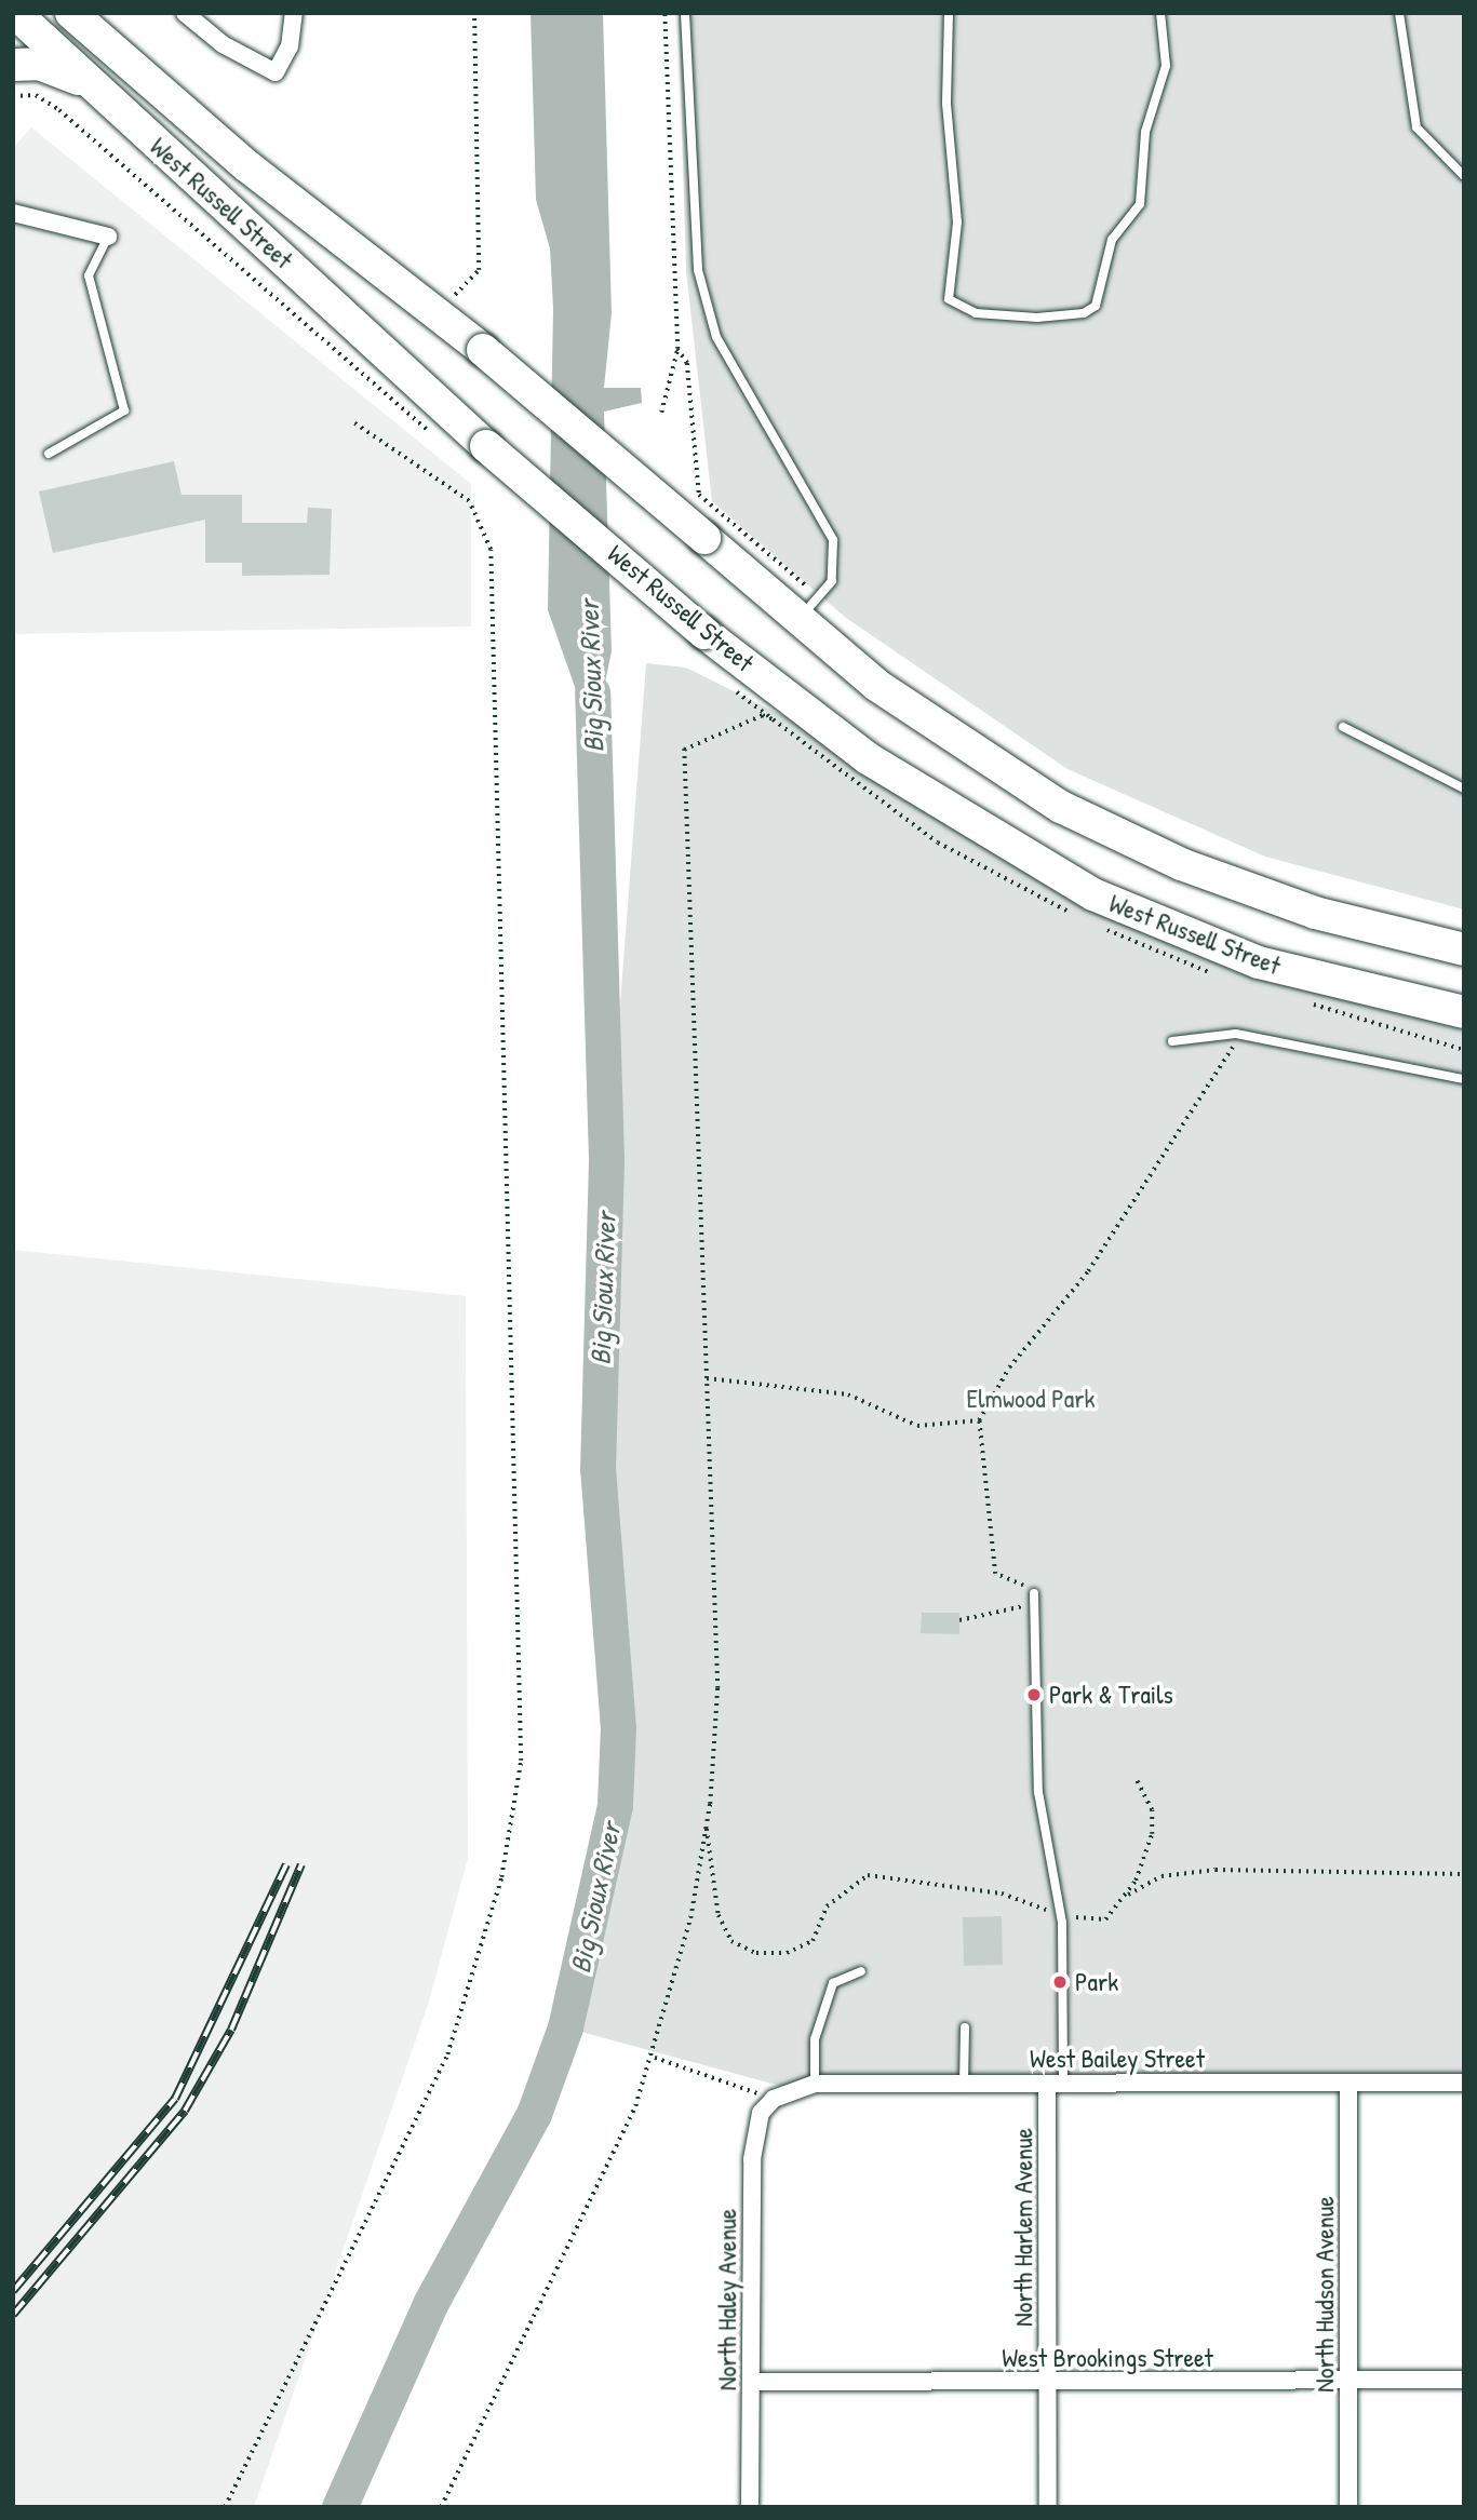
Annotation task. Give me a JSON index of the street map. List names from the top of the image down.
{
  "streets": {
    "highway": ["West Russell Street"],
    "street": [
      "West Bailey Street",
      "North Harlem Avenue",
      "North Hudson Avenue",
      "North Haley Avenue",
      "West Brookings Street"
    ]
  },
  "crossings": [
    ["West Bailey Street", "North Harlem Avenue"],
    ["West Bailey Street", "North Hudson Avenue"],
    ["West Bailey Street", "North Haley Avenue"],
    ["North Harlem Avenue", "West Brookings Street"],
    ["North Hudson Avenue", "West Brookings Street"],
    ["North Haley Avenue", "West Brookings Street"]
  ],
  "water": ["Big Sioux River"],
  "parks": ["Elmwood Park"],
  "places": ["Park & Trails", "Park"]
}
